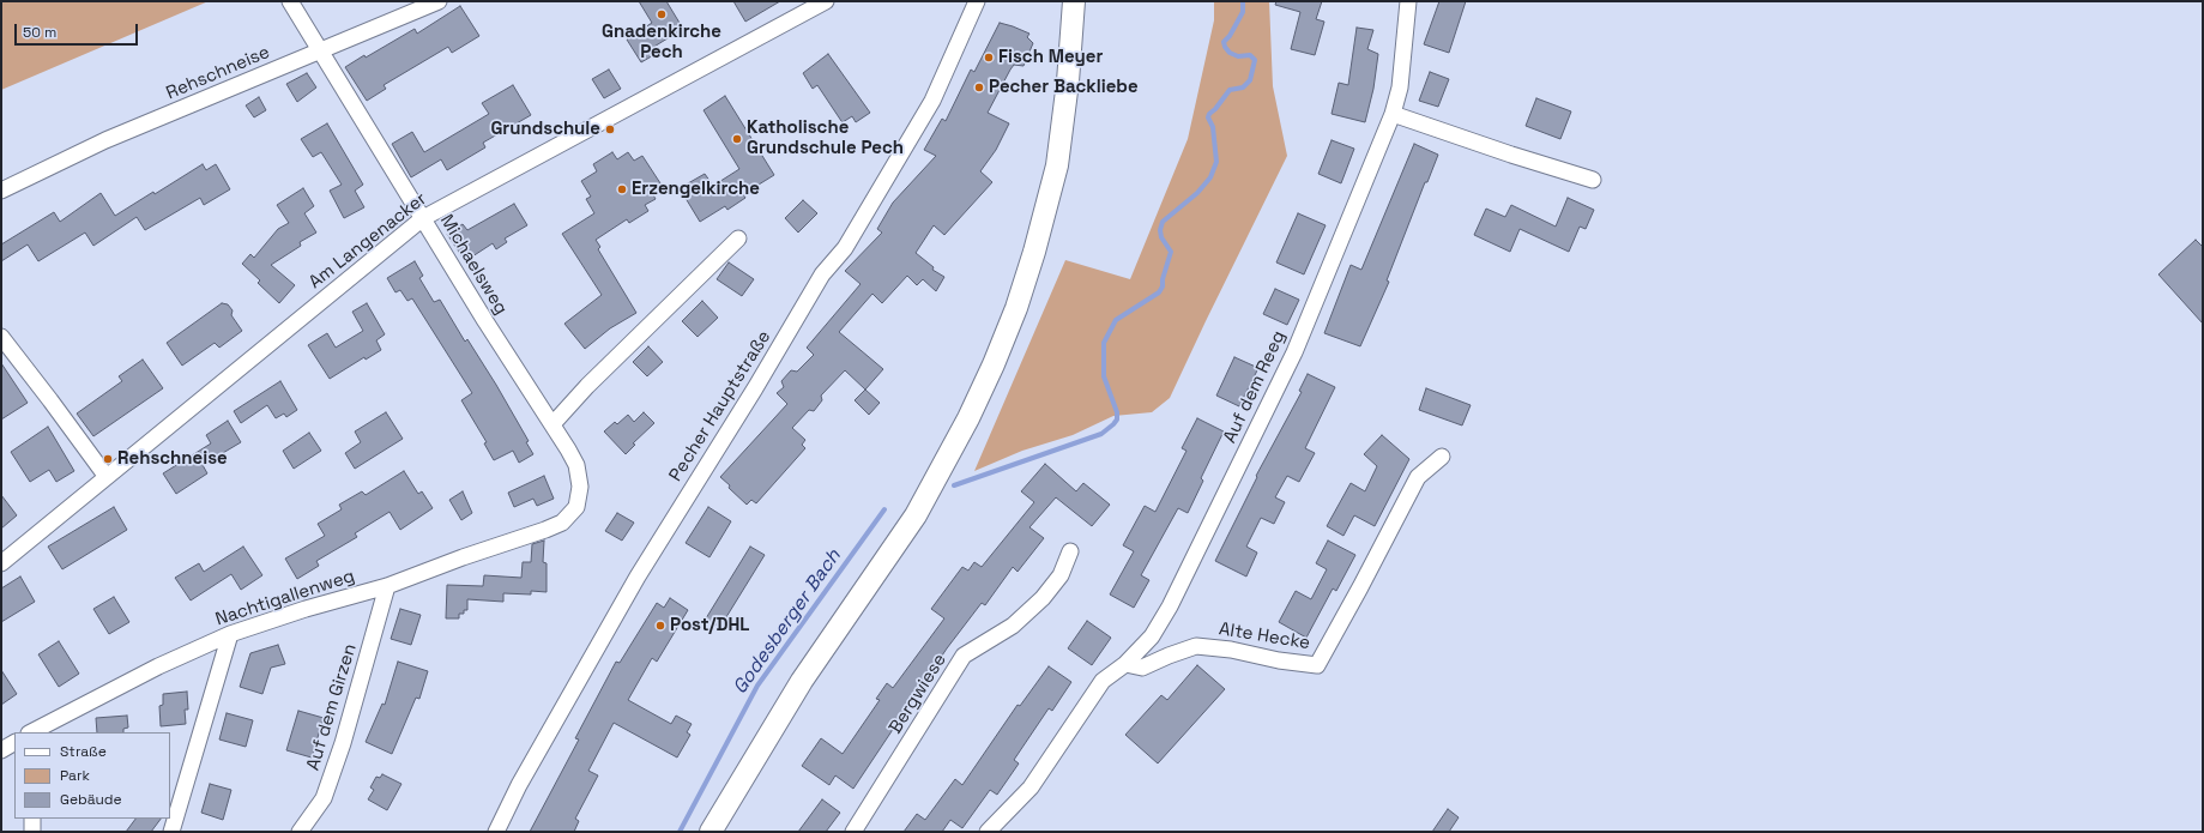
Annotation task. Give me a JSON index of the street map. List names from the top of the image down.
{
  "streets": {
    "street": [
      "Rehschneise",
      "Am Langenacker",
      "Michaelsweg",
      "Auf dem Reeg",
      "Pecher Hauptstraße",
      "Nachtigallenweg",
      "Alte Hecke",
      "Bergwiese",
      "Auf dem Girzen"
    ]
  },
  "crossings": [
    ["Rehschneise", "Michaelsweg"],
    ["Am Langenacker", "Michaelsweg"],
    ["Michaelsweg", "Nachtigallenweg"],
    ["Auf dem Reeg", "Alte Hecke"],
    ["Nachtigallenweg", "Auf dem Girzen"]
  ],
  "water": ["Godesberger Bach"],
  "places": [
    "Gnadenkirche Pech",
    "Fisch Meyer",
    "Pecher Backliebe",
    "Grundschule",
    "Katholische Grundschule Pech",
    "Erzengelkirche",
    "Rehschneise",
    "Post/DHL"
  ],
  "legend": ["Straße", "Park", "Gebäude"],
  "scale_bar": "50 m"
}
